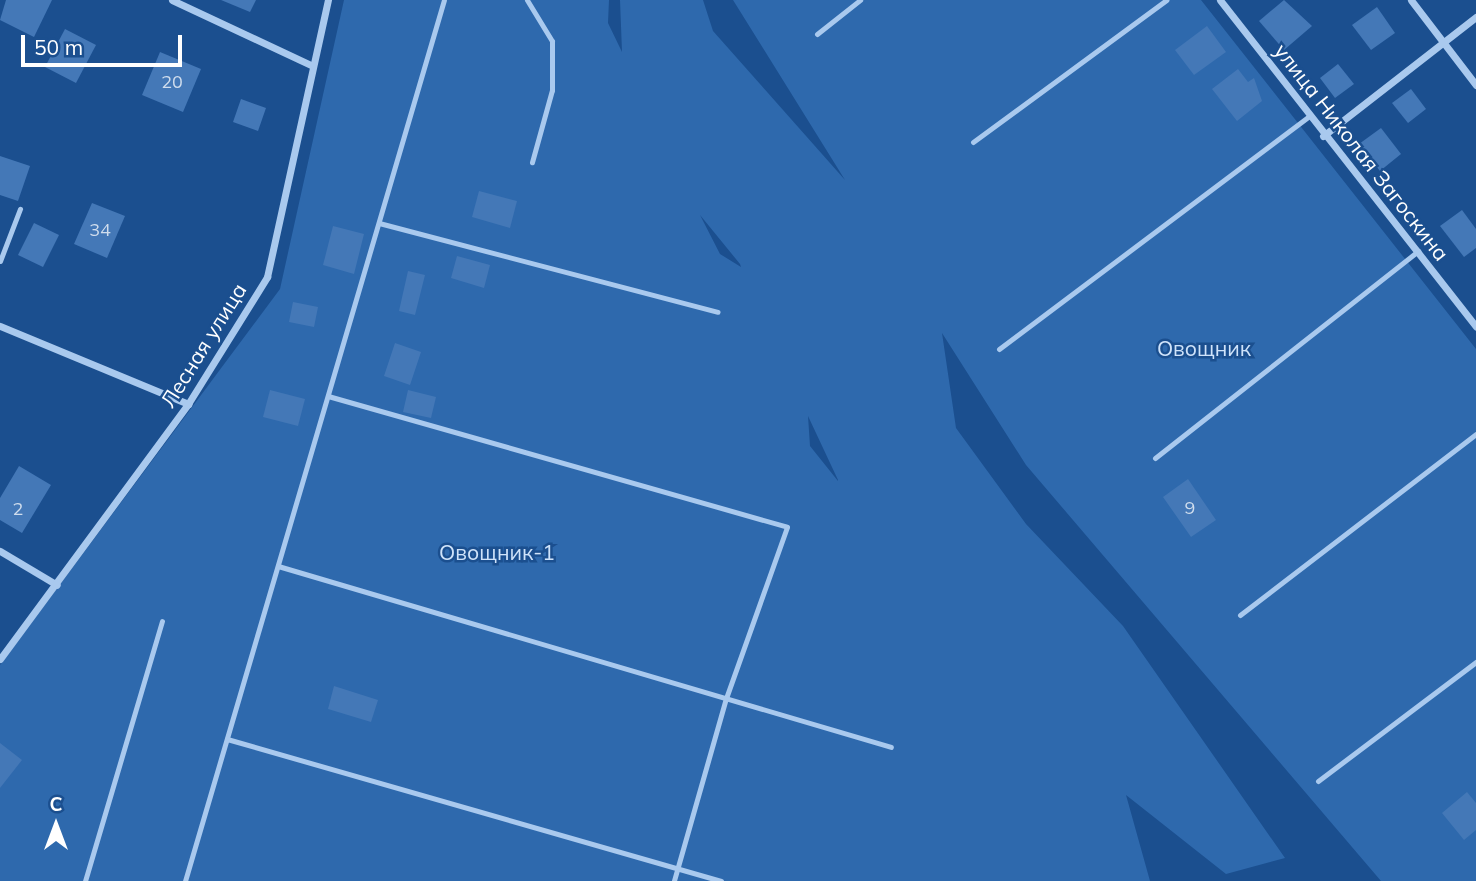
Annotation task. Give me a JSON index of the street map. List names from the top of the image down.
{
  "streets": {
    "street": ["улица Николая Загоскина", "Лесная улица"]
  },
  "parks": ["Овощник", "Овощник-1"],
  "house_numbers": [
    "20",
    "34",
    "9",
    "2"
  ],
  "scale_bar": "50 m",
  "north": "top"
}
